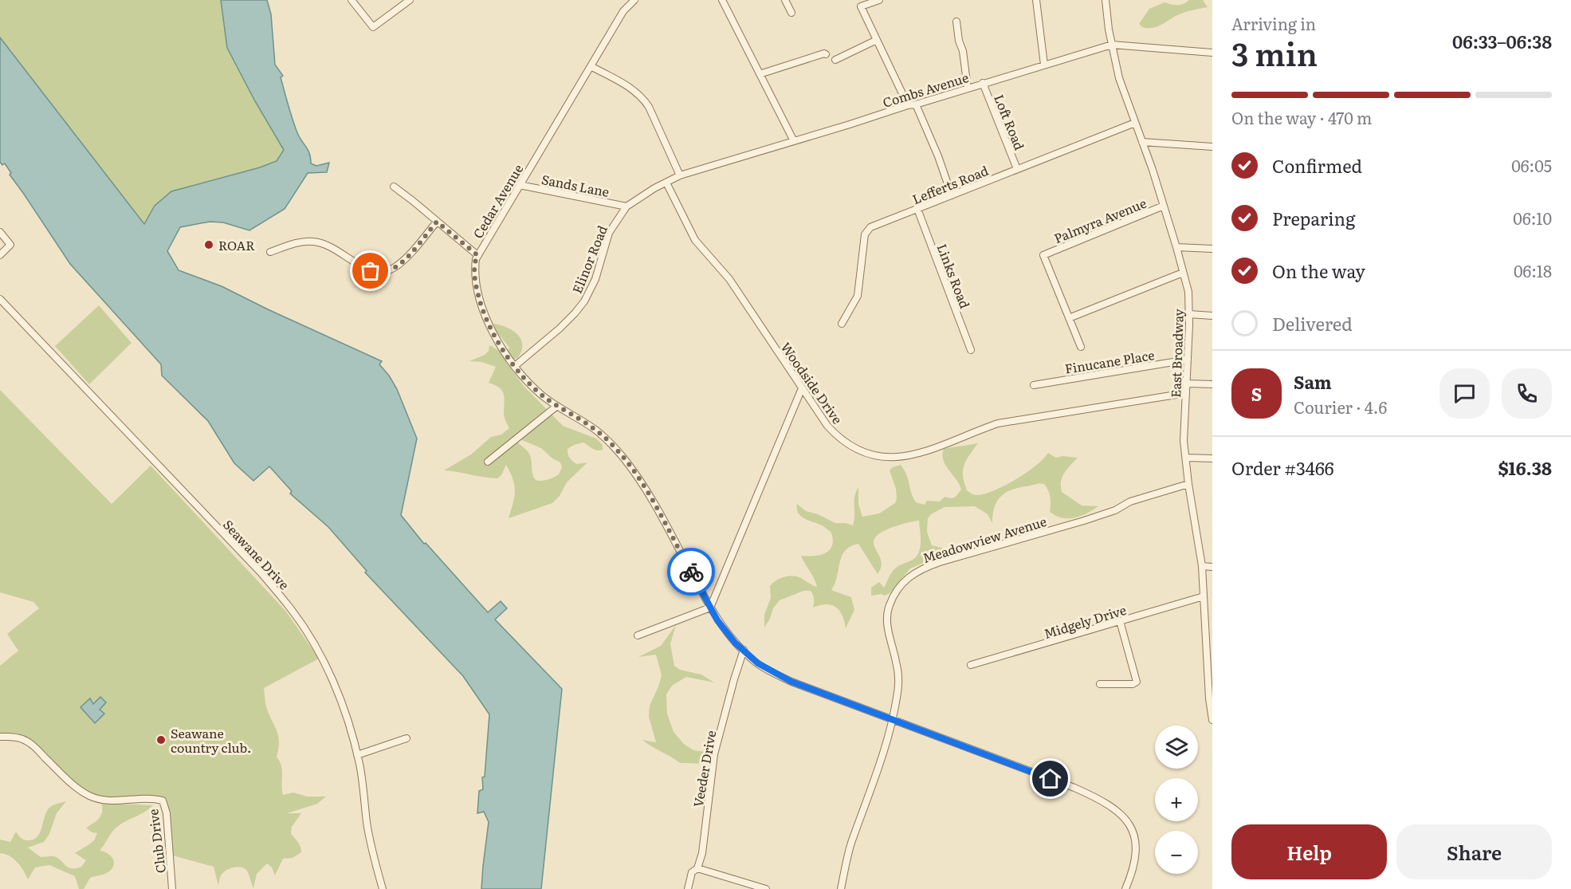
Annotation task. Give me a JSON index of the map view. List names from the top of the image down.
{
  "streets": {
    "street": [
      "Combs Avenue",
      "Loft Road",
      "Lefferts Road",
      "Sands Lane",
      "Cedar Avenue",
      "Palmyra Avenue",
      "Elinor Road",
      "Links Road",
      "East Broadway",
      "Finucane Place",
      "Woodside Drive",
      "Meadowview Avenue",
      "Seawane Drive",
      "Midgely Drive",
      "Veeder Drive",
      "Club Drive"
    ]
  },
  "crossings": [
    ["Combs Avenue", "Loft Road"],
    ["Combs Avenue", "Elinor Road"],
    ["Combs Avenue", "East Broadway"],
    ["Loft Road", "Lefferts Road"],
    ["Lefferts Road", "Links Road"],
    ["Lefferts Road", "East Broadway"],
    ["Sands Lane", "Cedar Avenue"],
    ["Sands Lane", "Elinor Road"],
    ["Cedar Avenue", "Elinor Road"],
    ["Cedar Avenue", "Meadowview Avenue"],
    ["Cedar Avenue", "Veeder Drive"],
    ["Palmyra Avenue", "East Broadway"],
    ["Elinor Road", "Woodside Drive"],
    ["East Broadway", "Finucane Place"],
    ["East Broadway", "Woodside Drive"],
    ["East Broadway", "Meadowview Avenue"],
    ["East Broadway", "Midgely Drive"]
  ],
  "places": ["ROAR", "Seawane country club."],
  "page": {
    "heading": ["3 min", "Arriving in", "06:33–06:38"],
    "panel": [
      "Sam",
      "Courier · 4.6",
      "Order #3466",
      "$16.38"
    ],
    "bar": "On the way · 470 m",
    "list": [
      ["Confirmed", "06:05"],
      ["Preparing", "06:10"],
      ["On the way", "06:18"],
      "Delivered"
    ],
    "round": "S",
    "map_buttons": ["+", "−"],
    "buttons": ["Help", "Share"]
  }
}
